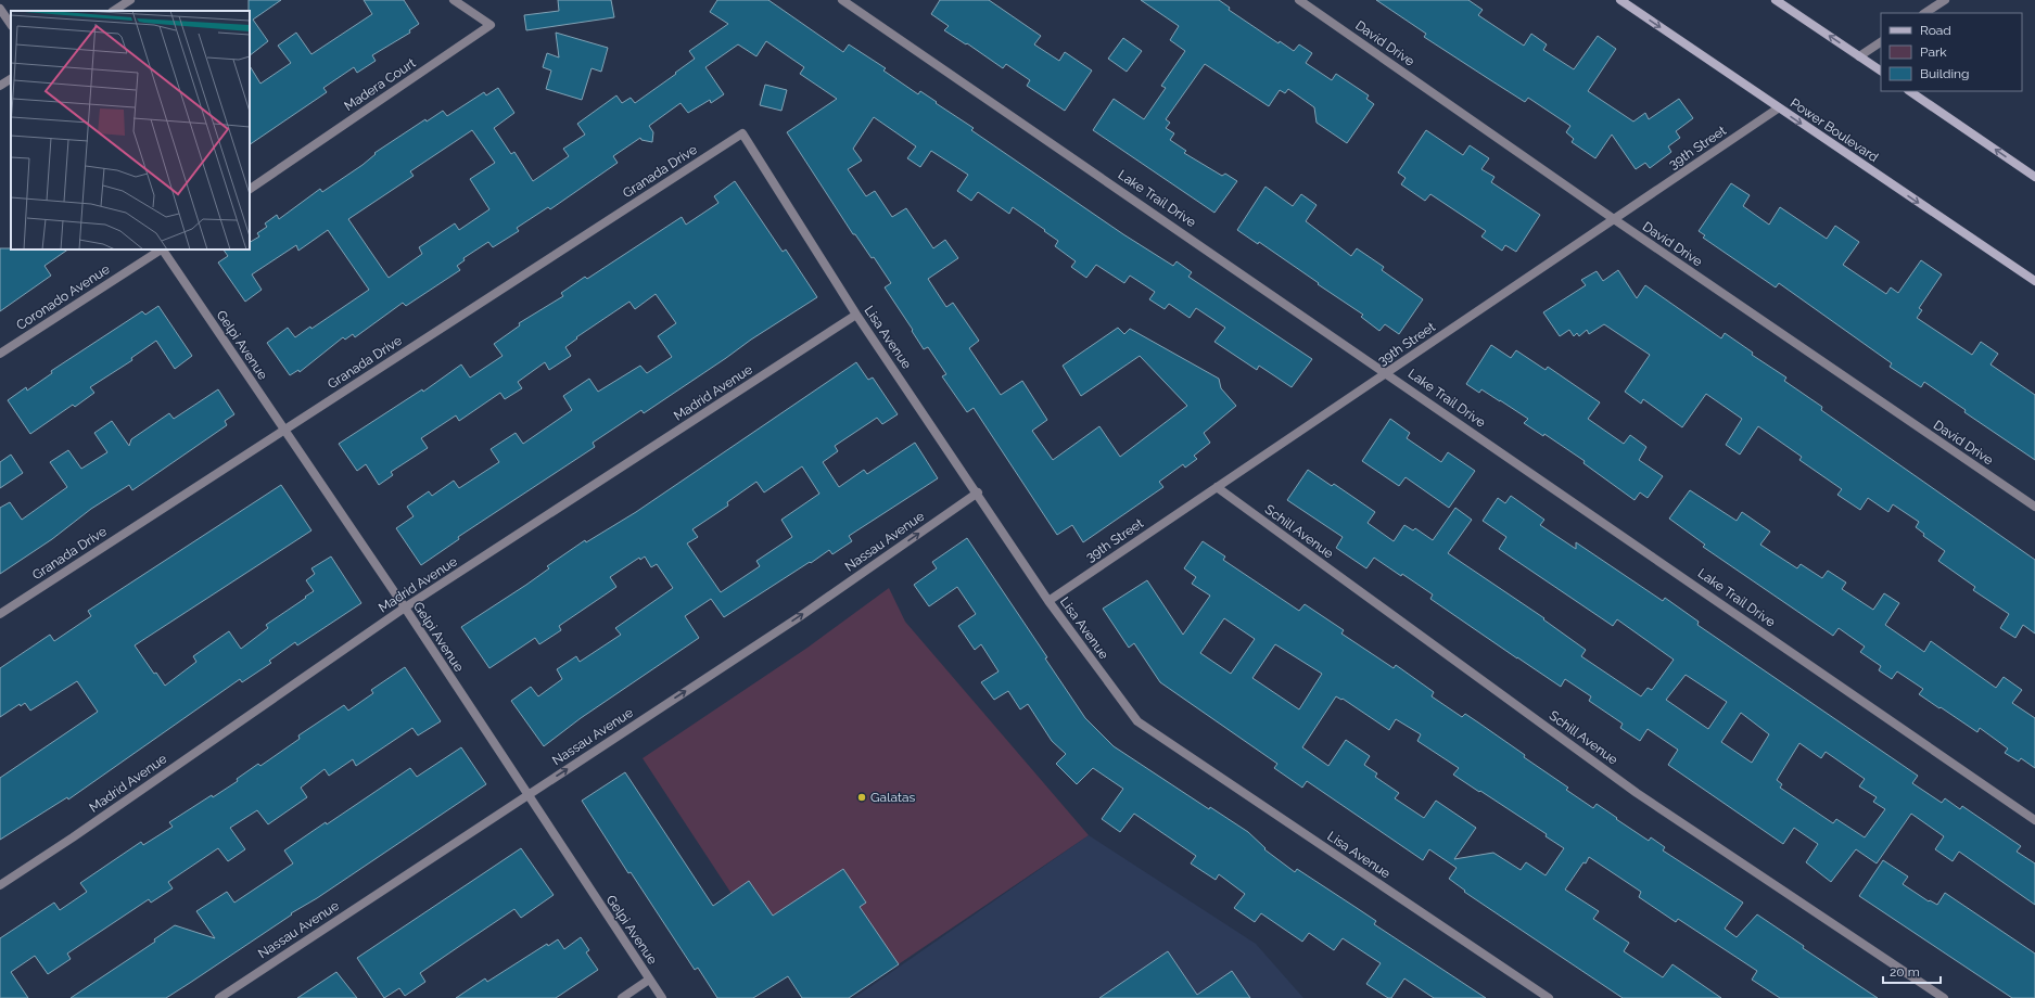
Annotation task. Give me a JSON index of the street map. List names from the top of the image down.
{
  "streets": {
    "street": [
      "David Drive",
      "Madera Court",
      "Power Boulevard",
      "39th Street",
      "Granada Drive",
      "Lake Trail Drive",
      "Coronado Avenue",
      "Lisa Avenue",
      "Gelpi Avenue",
      "Madrid Avenue",
      "Schill Avenue",
      "Nassau Avenue"
    ]
  },
  "crossings": [
    ["David Drive", "39th Street"],
    ["Power Boulevard", "39th Street"],
    ["39th Street", "Lake Trail Drive"],
    ["39th Street", "Lisa Avenue"],
    ["39th Street", "Schill Avenue"],
    ["Granada Drive", "Lisa Avenue"],
    ["Granada Drive", "Gelpi Avenue"],
    ["Lisa Avenue", "Madrid Avenue"],
    ["Lisa Avenue", "Nassau Avenue"],
    ["Gelpi Avenue", "Madrid Avenue"],
    ["Gelpi Avenue", "Nassau Avenue"]
  ],
  "one_way": ["Power Boulevard", "Nassau Avenue"],
  "places": ["Galatas"],
  "legend": ["Road", "Park", "Building"],
  "scale_bar": "20 m"
}
